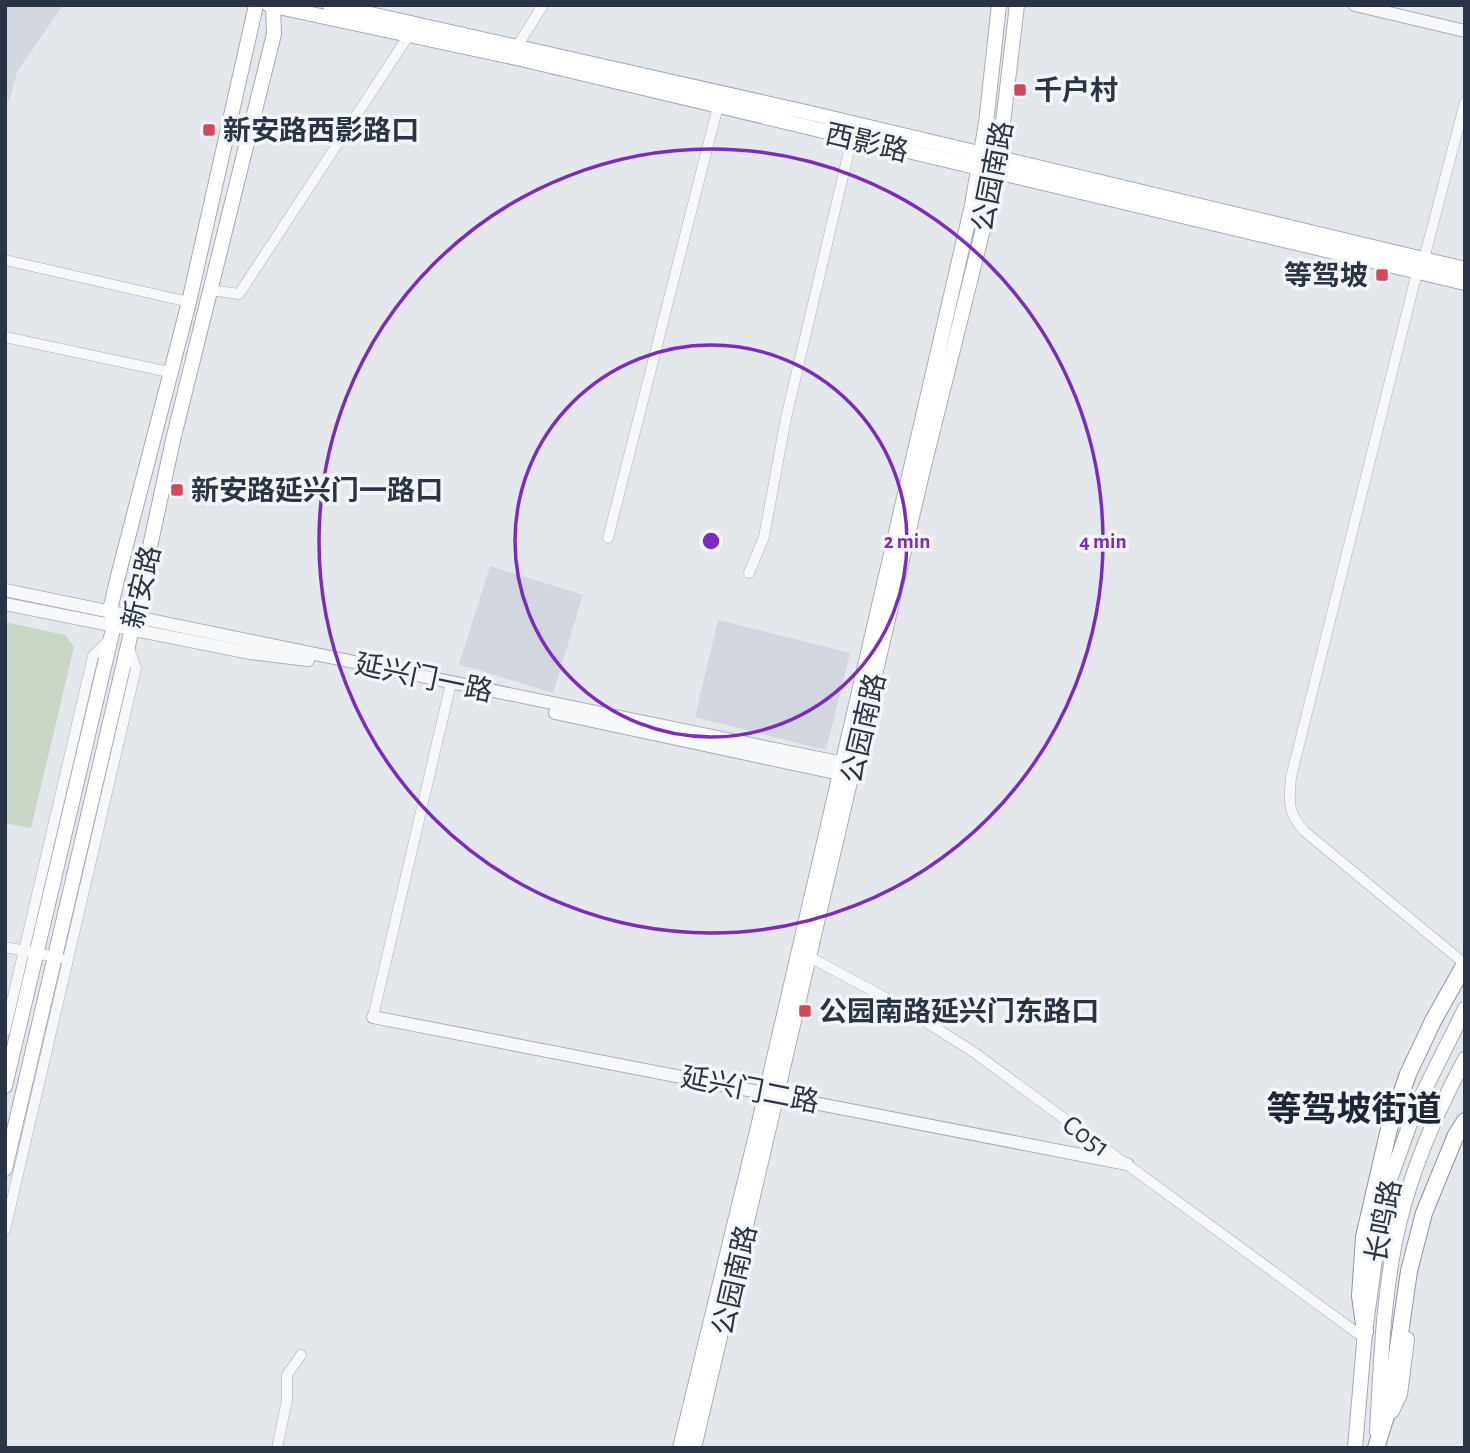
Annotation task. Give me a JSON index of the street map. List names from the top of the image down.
{
  "streets": {
    "main road": [
      "西影路",
      "公园南路",
      "新安路",
      "长鸣路"
    ],
    "street": ["延兴门一路", "延兴门二路", "C051"]
  },
  "crossings": [
    ["西影路", "公园南路"],
    ["西影路", "新安路"],
    ["公园南路", "延兴门一路"],
    ["公园南路", "延兴门二路"],
    ["公园南路", "C051"],
    ["新安路", "延兴门一路"],
    ["延兴门二路", "C051"],
    ["C051", "长鸣路"]
  ],
  "districts": ["等驾坡街道"],
  "places": {
    "transit": [
      "千户村",
      "新安路西影路口",
      "等驾坡",
      "新安路延兴门一路口",
      "公园南路延兴门东路口"
    ]
  },
  "rings": ["2 min", "4 min"]
}
